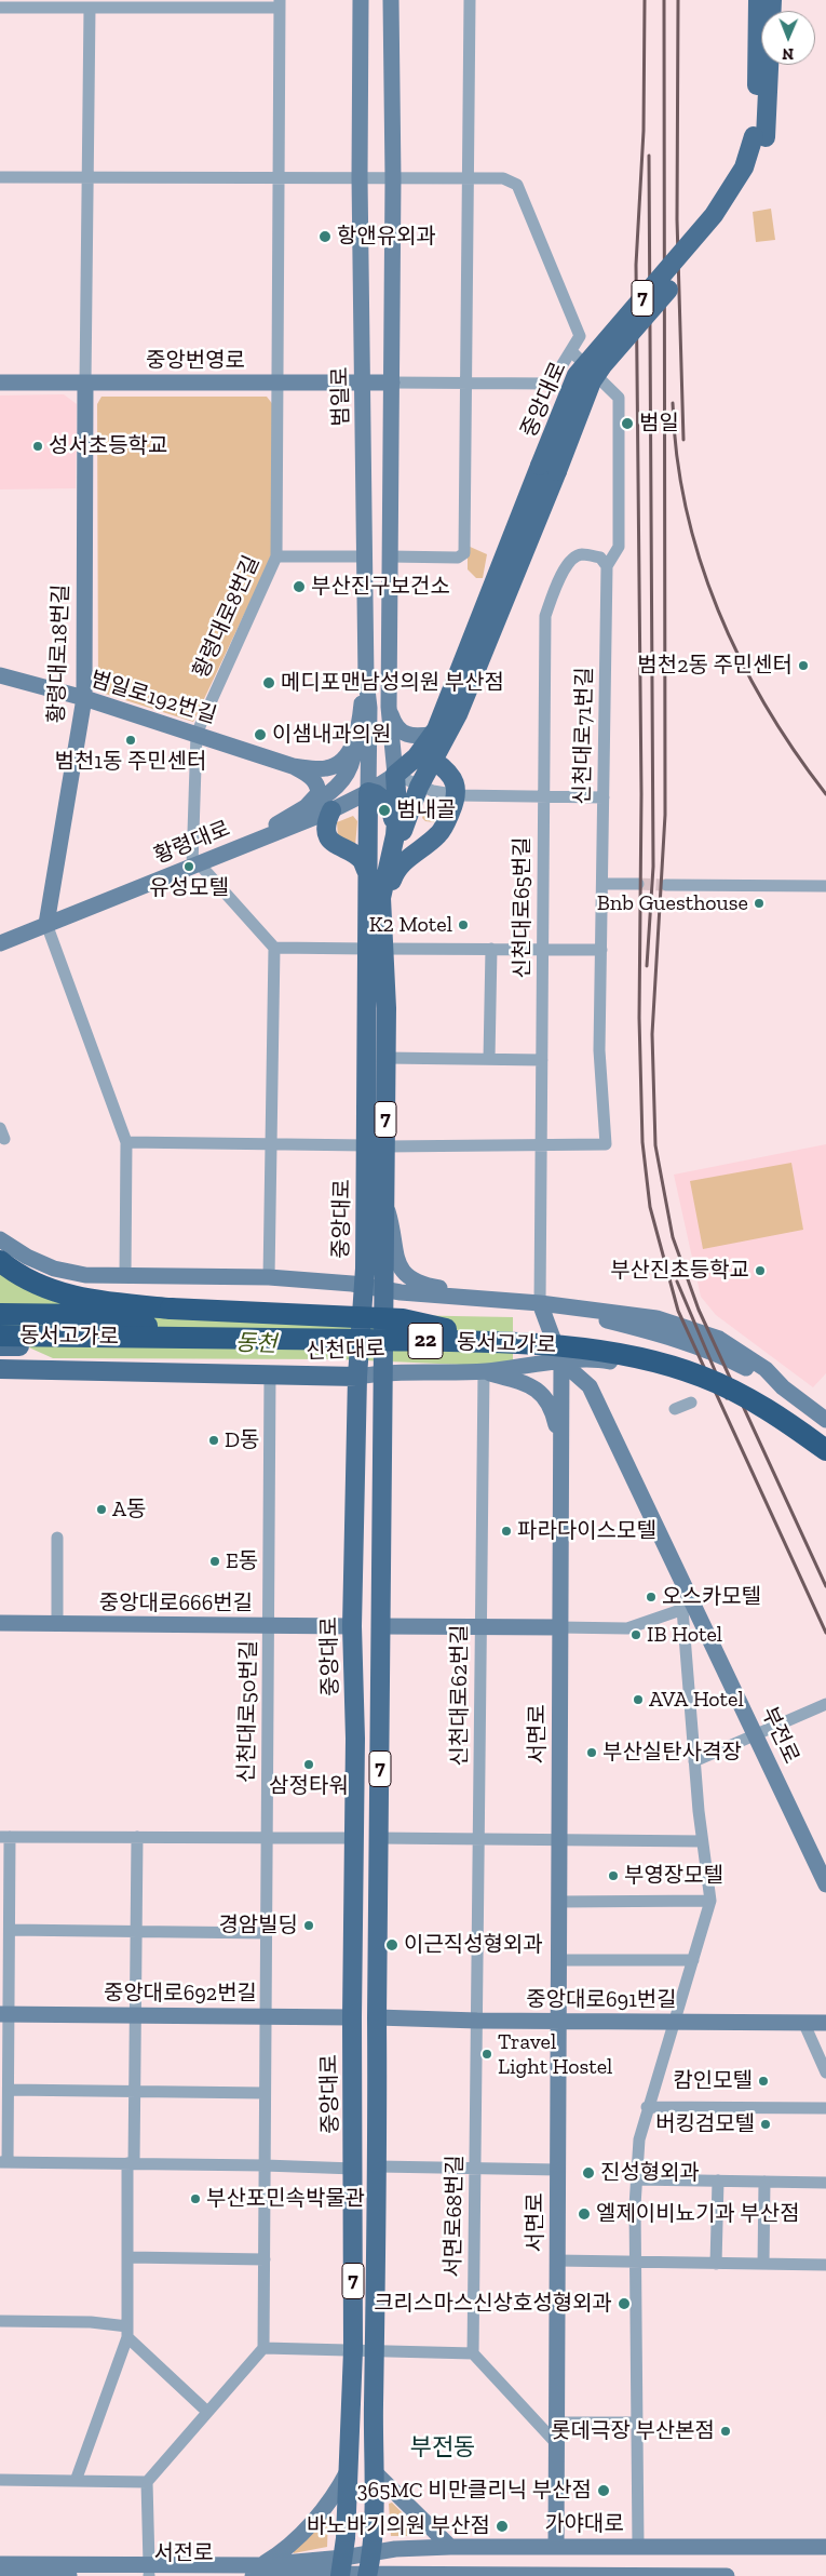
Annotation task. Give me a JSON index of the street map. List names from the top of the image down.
{
  "streets": {
    "highway": ["동서고가로", "22"],
    "main road": [
      "7",
      "중앙번영로",
      "범일로",
      "중앙대로",
      "황령대로18번길",
      "범일로192번길",
      "황령대로",
      "신천대로",
      "중앙대로666번길",
      "서면로",
      "부전로",
      "중앙대로692번길",
      "중앙대로691번길",
      "가야대로",
      "서전로"
    ],
    "street": [
      "황령대로8번길",
      "신천대로71번길",
      "신천대로65번길",
      "신천대로62번길",
      "신천대로50번길",
      "서면로68번길"
    ]
  },
  "crossings": [
    ["중앙번영로", "범일로"],
    ["중앙번영로", "황령대로8번길"],
    ["중앙번영로", "황령대로18번길"],
    ["범일로", "중앙대로"],
    ["범일로", "황령대로"],
    ["중앙대로", "황령대로"],
    ["중앙대로", "신천대로"],
    ["중앙대로", "중앙대로666번길"],
    ["중앙대로", "중앙대로692번길"],
    ["중앙대로", "중앙대로691번길"],
    ["중앙대로", "가야대로"],
    ["중앙대로", "서전로"],
    ["황령대로8번길", "범일로192번길"],
    ["황령대로8번길", "황령대로"],
    ["황령대로18번길", "범일로192번길"],
    ["황령대로18번길", "황령대로"],
    ["신천대로71번길", "신천대로65번길"],
    ["신천대로", "신천대로62번길"],
    ["신천대로", "신천대로50번길"],
    ["신천대로", "서면로"],
    ["신천대로", "부전로"],
    ["중앙대로666번길", "신천대로50번길"],
    ["신천대로62번길", "서면로"],
    ["신천대로62번길", "중앙대로691번길"],
    ["신천대로62번길", "서면로68번길"],
    ["신천대로50번길", "중앙대로692번길"],
    ["서면로", "부전로"],
    ["서면로", "중앙대로691번길"],
    ["서면로", "가야대로"],
    ["중앙대로691번길", "서면로68번길"],
    ["가야대로", "서전로"]
  ],
  "districts": ["부전동"],
  "water": ["동천"],
  "places": [
    "항앤유외과",
    "범일",
    "성서초등학교",
    "부산진구보건소",
    "범천2동 주민센터",
    "메디포맨남성의원 부산점",
    "이샘내과의원",
    "범천1동 주민센터",
    "범내골",
    "유성모텔",
    "Bnb Guesthouse",
    "K2 Motel",
    "부산진초등학교",
    "D동",
    "A동",
    "파라다이스모텔",
    "E동",
    "오스카모텔",
    "IB Hotel",
    "AVA Hotel",
    "부산실탄사격장",
    "삼정타워",
    "부영장모텔",
    "경암빌딩",
    "이근직성형외과",
    "Travel Light Hostel",
    "캄인모텔",
    "버킹검모텔",
    "진성형외과",
    "부산포민속박물관",
    "엘제이비뇨기과 부산점",
    "크리스마스신상호성형외과",
    "롯데극장 부산본점",
    "365MC 비만클리닉 부산점",
    "바노바기의원 부산점"
  ],
  "north": "bottom"
}
